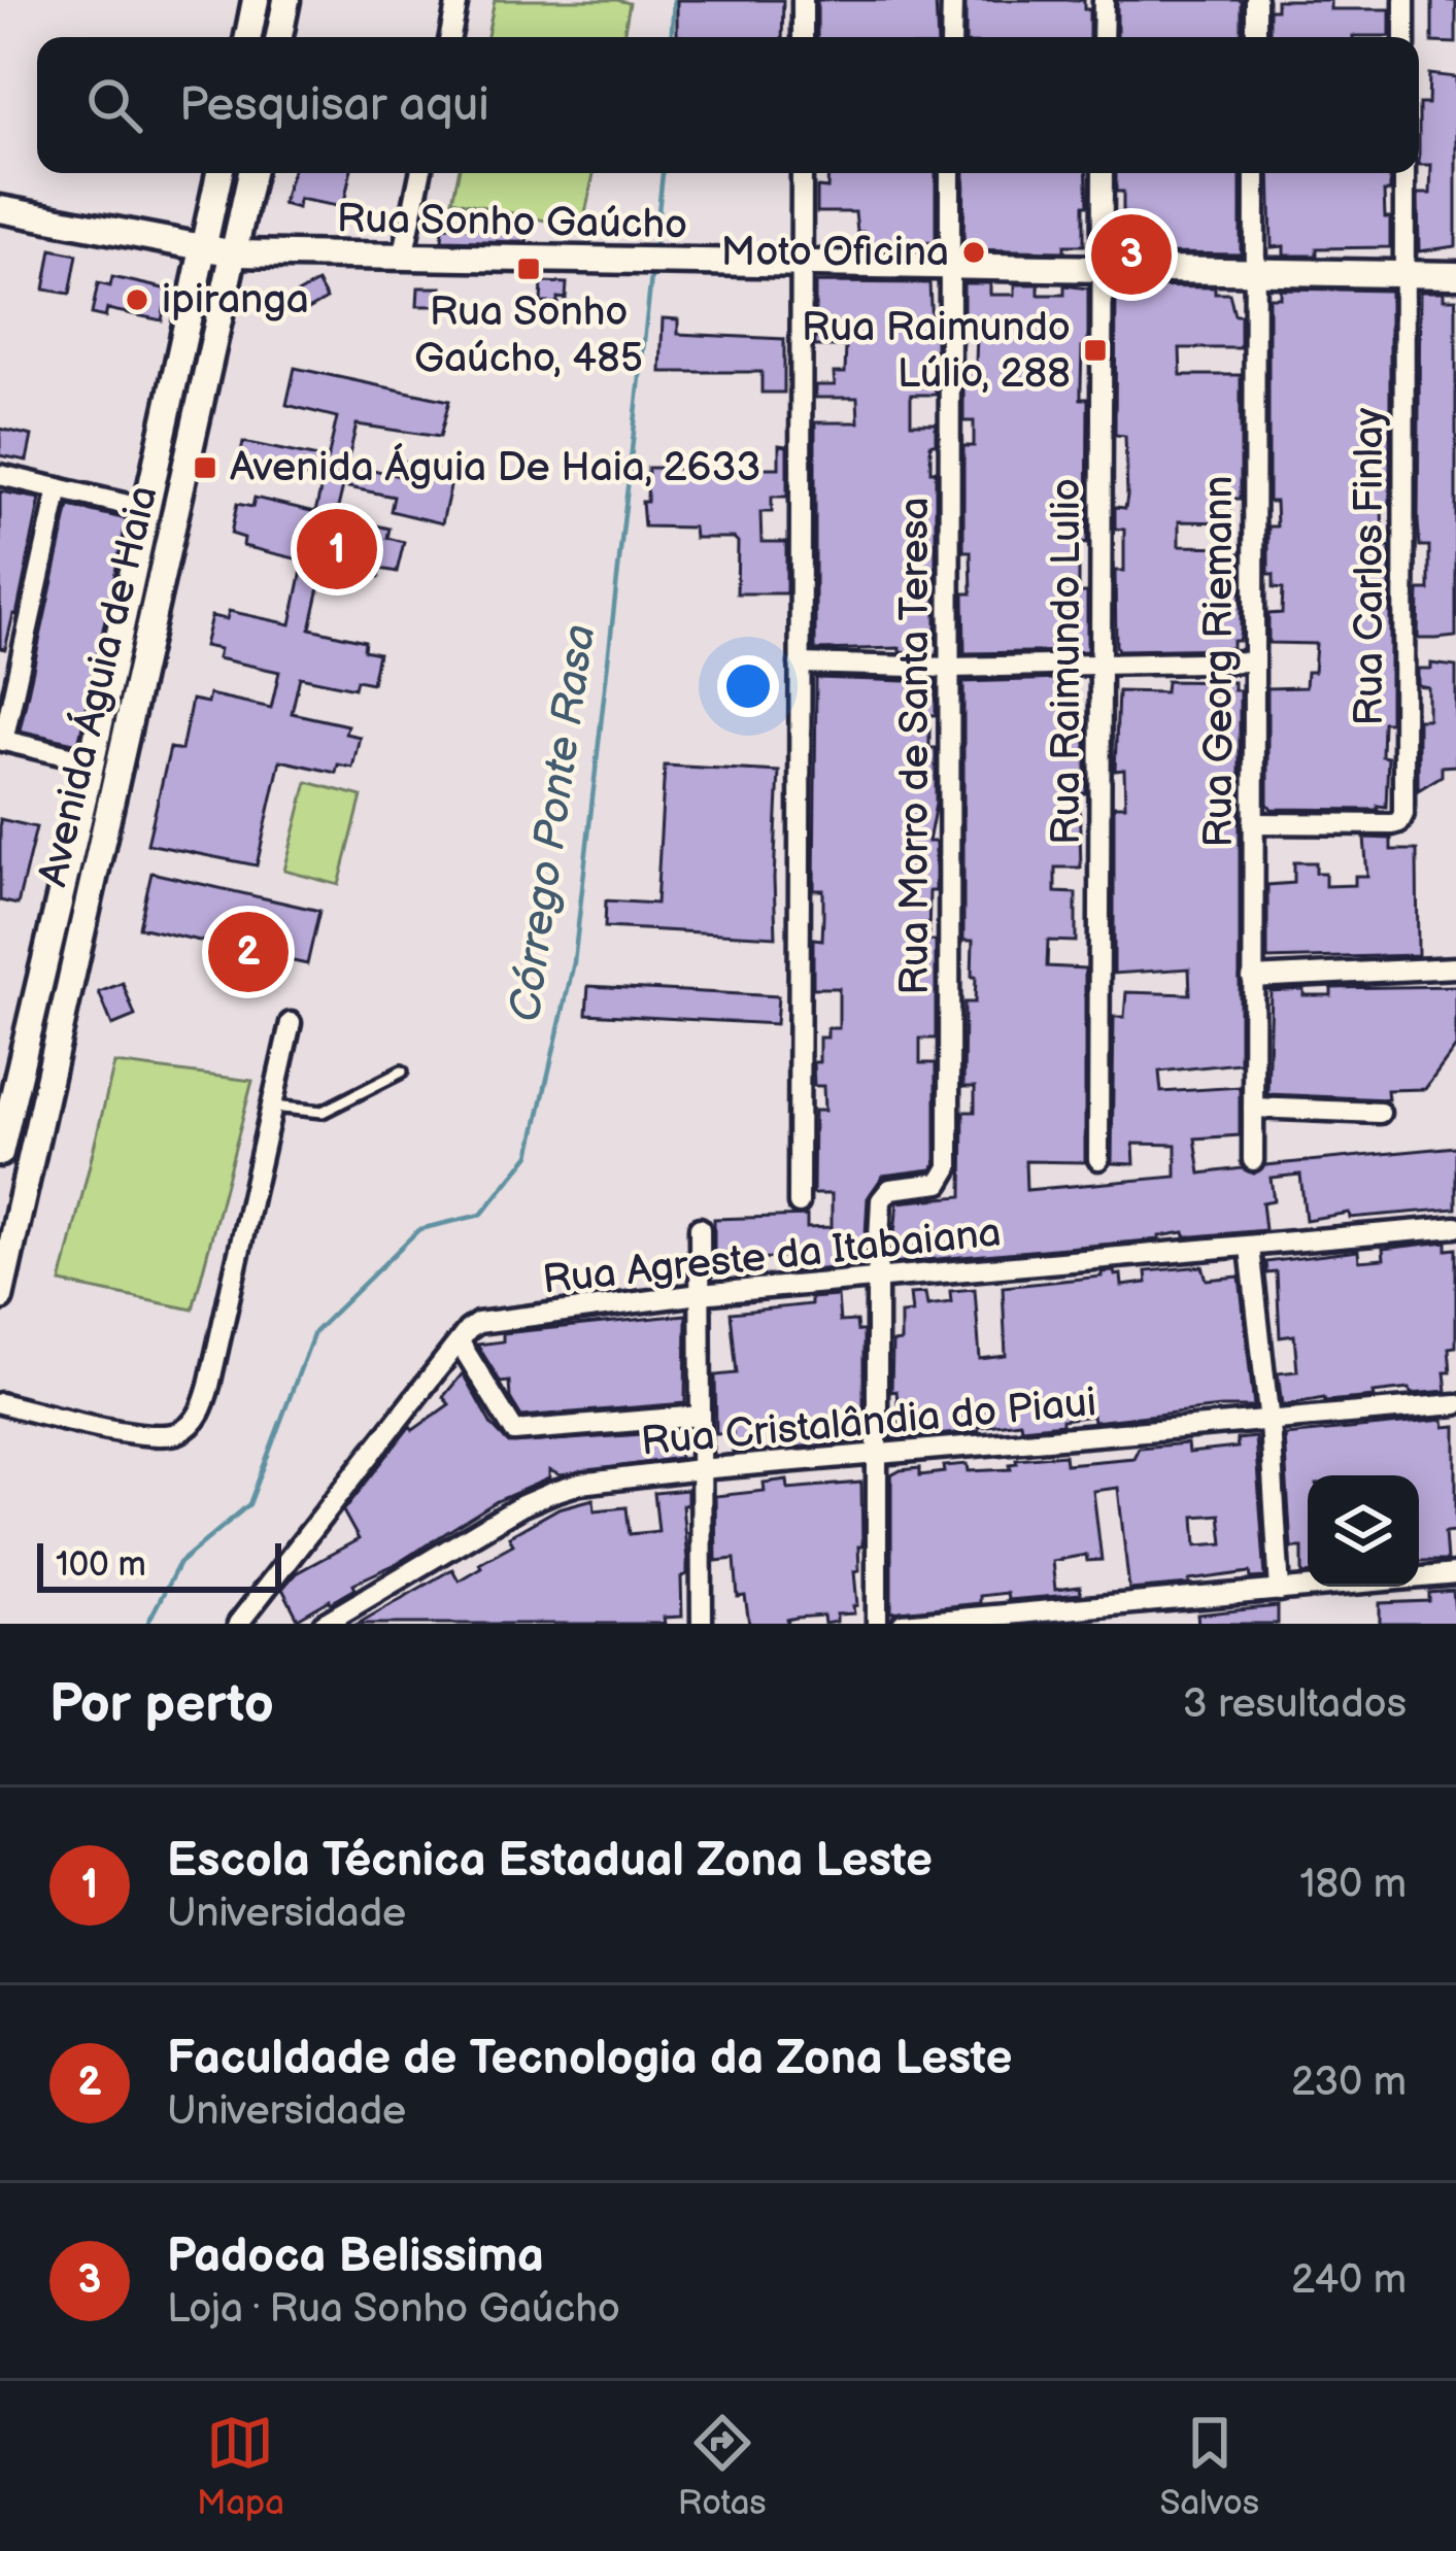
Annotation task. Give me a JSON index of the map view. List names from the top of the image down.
{
  "streets": {
    "main road": ["Rua Sonho Gaúcho", "Avenida Águia de Haia"],
    "street": [
      "Rua Carlos Finlay",
      "Rua Raimundo Lulio",
      "Rua Georg Riemann",
      "Rua Morro de Santa Teresa",
      "Rua Agreste da Itabaiana",
      "Rua Cristalândia do Piaui"
    ]
  },
  "crossings": [
    ["Rua Sonho Gaúcho", "Rua Carlos Finlay"],
    ["Rua Sonho Gaúcho", "Rua Raimundo Lulio"],
    ["Rua Sonho Gaúcho", "Rua Georg Riemann"],
    ["Rua Sonho Gaúcho", "Avenida Águia de Haia"],
    ["Rua Sonho Gaúcho", "Rua Morro de Santa Teresa"],
    ["Rua Carlos Finlay", "Rua Georg Riemann"],
    ["Rua Morro de Santa Teresa", "Rua Agreste da Itabaiana"]
  ],
  "water": ["Córrego Ponte Rasa"],
  "places": {
    "other": ["Moto Oficina", "ipiranga"],
    "transit": ["Rua Sonho Gaúcho, 485", "Rua Raimundo Lúlio, 288", "Avenida Águia De Haia, 2633"]
  },
  "scale_bar": "100 m",
  "page": {
    "search": "Pesquisar aqui",
    "pins": ["3", "1", "2"],
    "scale": "100 m",
    "heading": ["Por perto", "3 resultados"],
    "list": [
      {
        "mark": "1",
        "name": "Escola Técnica Estadual Zona Leste",
        "note": "Universidade",
        "value": "180 m"
      },
      {
        "mark": "2",
        "name": "Faculdade de Tecnologia da Zona Leste",
        "note": "Universidade",
        "value": "230 m"
      },
      {
        "mark": "3",
        "name": "Padoca Belissima",
        "note": "Loja · Rua Sonho Gaúcho",
        "value": "240 m"
      }
    ],
    "nav": ["Mapa", "Rotas", "Salvos"]
  }
}
